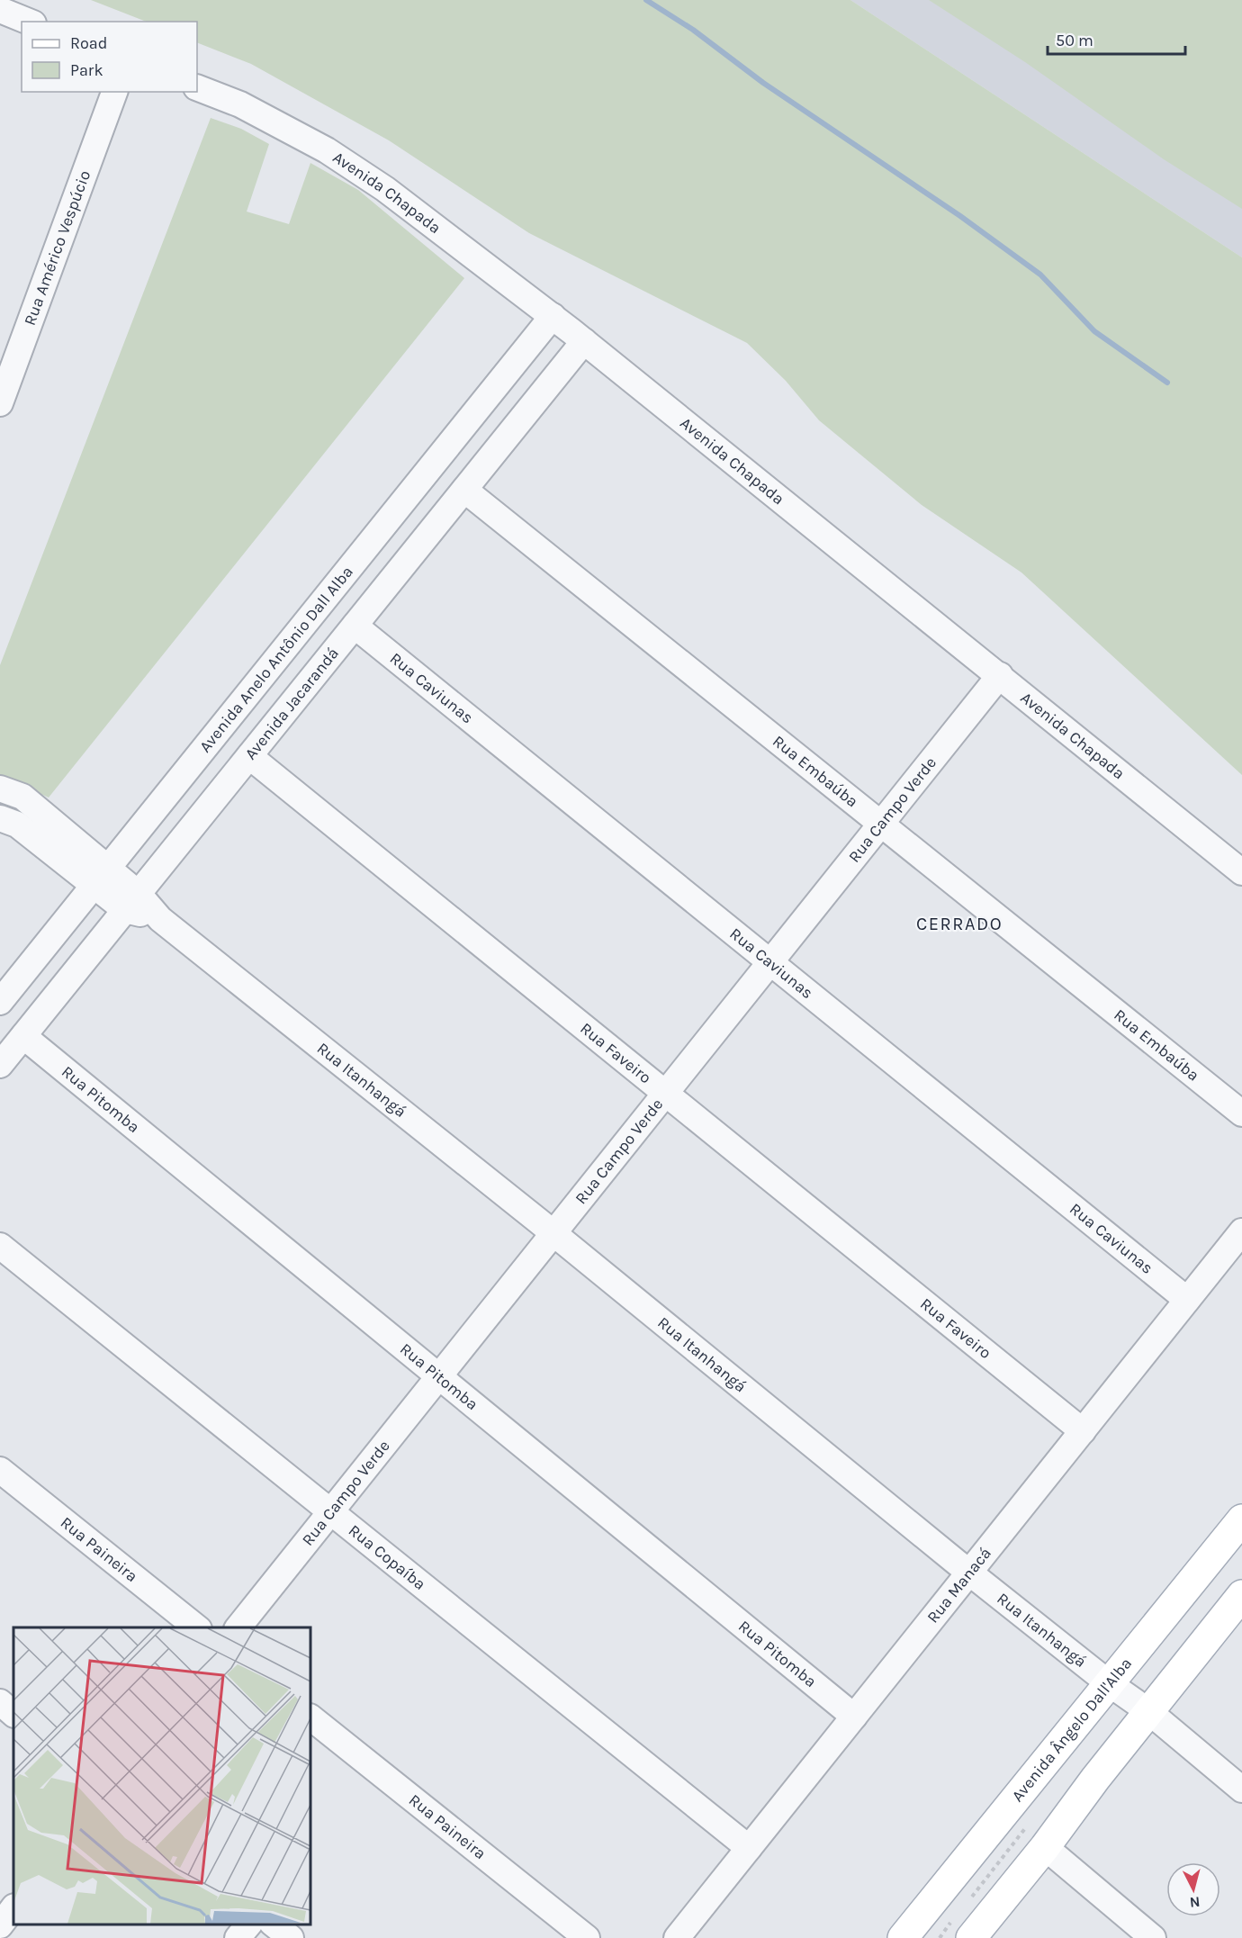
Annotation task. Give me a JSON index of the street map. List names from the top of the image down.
{
  "streets": {
    "main road": ["Avenida Ângelo Dall'Alba"],
    "street": [
      "Avenida Chapada",
      "Rua Américo Vespúcio",
      "Avenida Anelo Antônio Dall Alba",
      "Rua Caviunas",
      "Avenida Jacarandá",
      "Rua Embaúba",
      "Rua Campo Verde",
      "Rua Faveiro",
      "Rua Itanhangá",
      "Rua Pitomba",
      "Rua Paineira",
      "Rua Copaíba",
      "Rua Manacá"
    ]
  },
  "crossings": [
    ["Avenida Chapada", "Avenida Anelo Antônio Dall Alba"],
    ["Avenida Chapada", "Avenida Jacarandá"],
    ["Avenida Chapada", "Rua Campo Verde"],
    ["Avenida Anelo Antônio Dall Alba", "Rua Itanhangá"],
    ["Rua Caviunas", "Avenida Jacarandá"],
    ["Rua Caviunas", "Rua Campo Verde"],
    ["Rua Caviunas", "Rua Manacá"],
    ["Avenida Jacarandá", "Rua Embaúba"],
    ["Avenida Jacarandá", "Rua Faveiro"],
    ["Avenida Jacarandá", "Rua Itanhangá"],
    ["Avenida Jacarandá", "Rua Pitomba"],
    ["Rua Embaúba", "Rua Campo Verde"],
    ["Rua Campo Verde", "Rua Faveiro"],
    ["Rua Campo Verde", "Rua Itanhangá"],
    ["Rua Campo Verde", "Rua Pitomba"],
    ["Rua Campo Verde", "Rua Copaíba"],
    ["Rua Faveiro", "Rua Manacá"],
    ["Rua Itanhangá", "Rua Manacá"],
    ["Rua Itanhangá", "Avenida Ângelo Dall'Alba"],
    ["Rua Pitomba", "Rua Manacá"],
    ["Rua Copaíba", "Rua Manacá"]
  ],
  "districts": ["CERRADO"],
  "legend": ["Road", "Park"],
  "scale_bar": "50 m",
  "north": "bottom"
}
